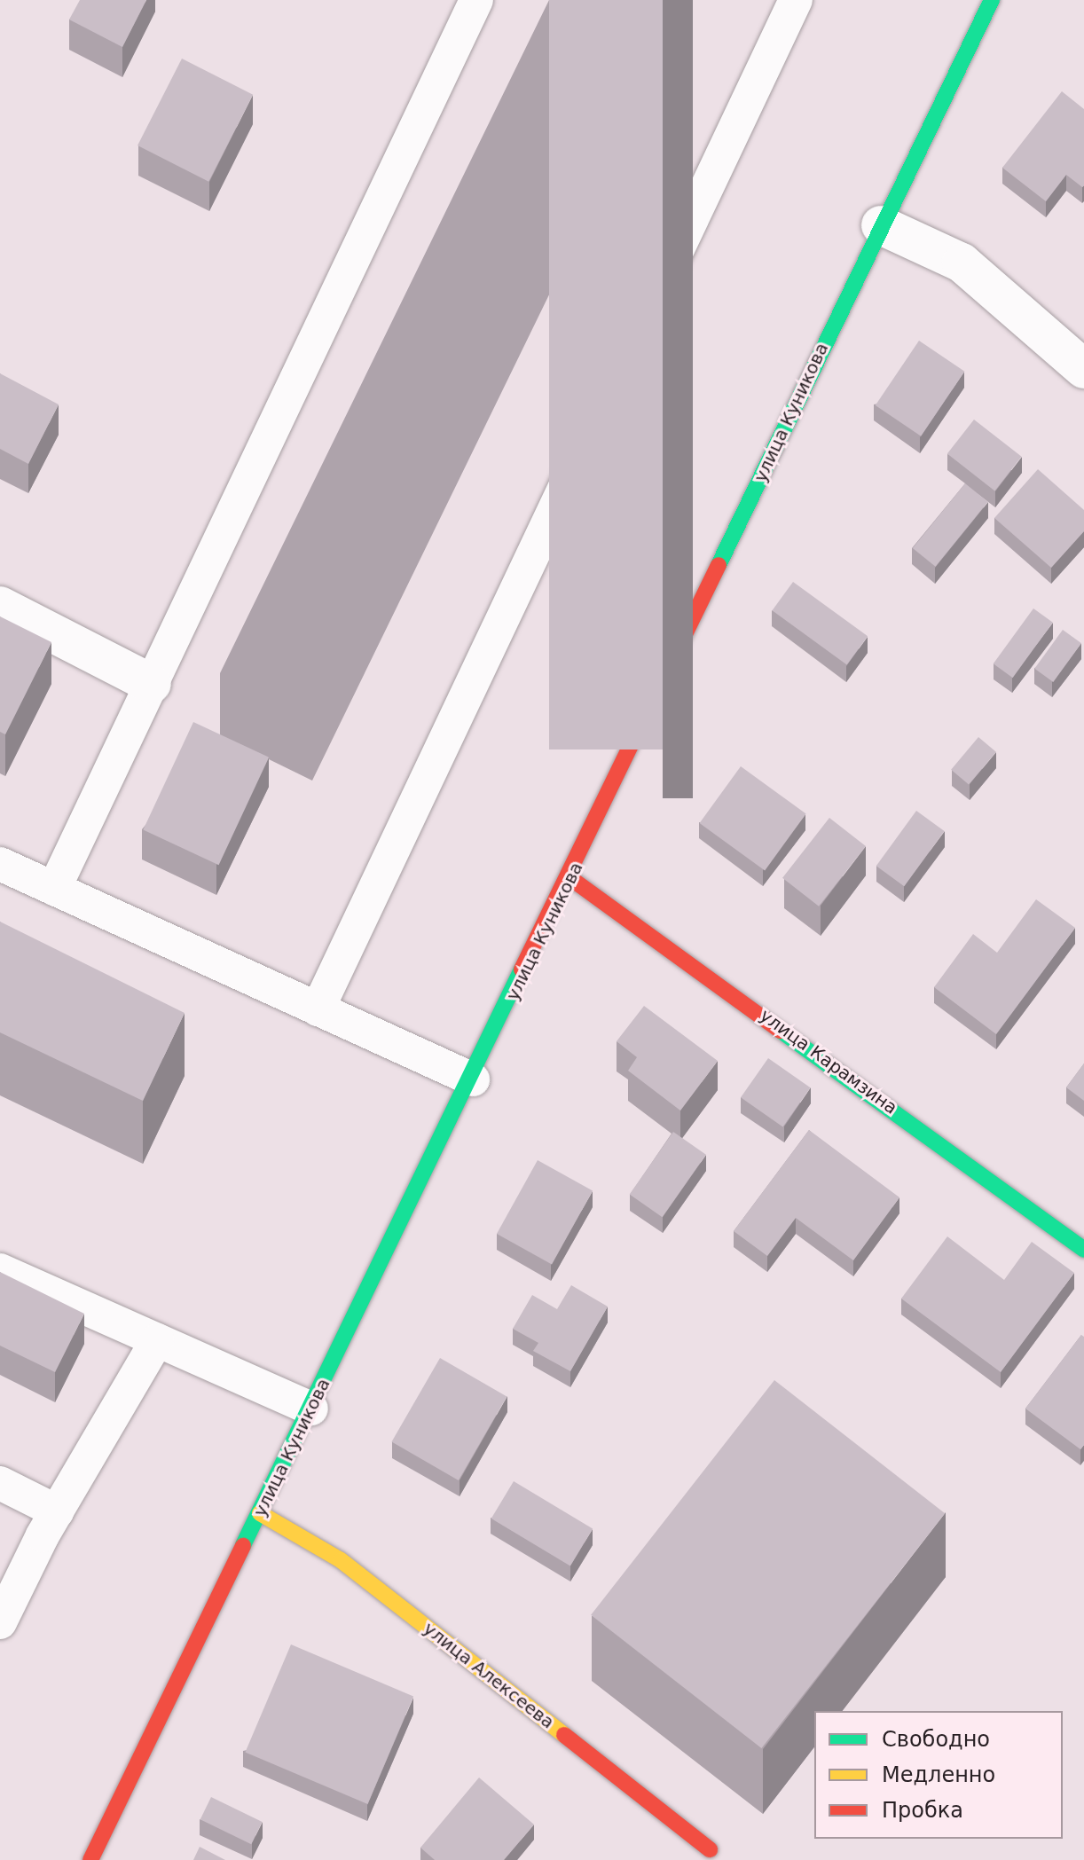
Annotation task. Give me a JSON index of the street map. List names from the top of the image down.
{
  "streets": {
    "street": ["улица Куникова", "улица Карамзина", "улица Алексеева"]
  },
  "crossings": [
    ["улица Куникова", "улица Карамзина"],
    ["улица Куникова", "улица Алексеева"]
  ],
  "legend": ["Свободно", "Медленно", "Пробка"]
}
